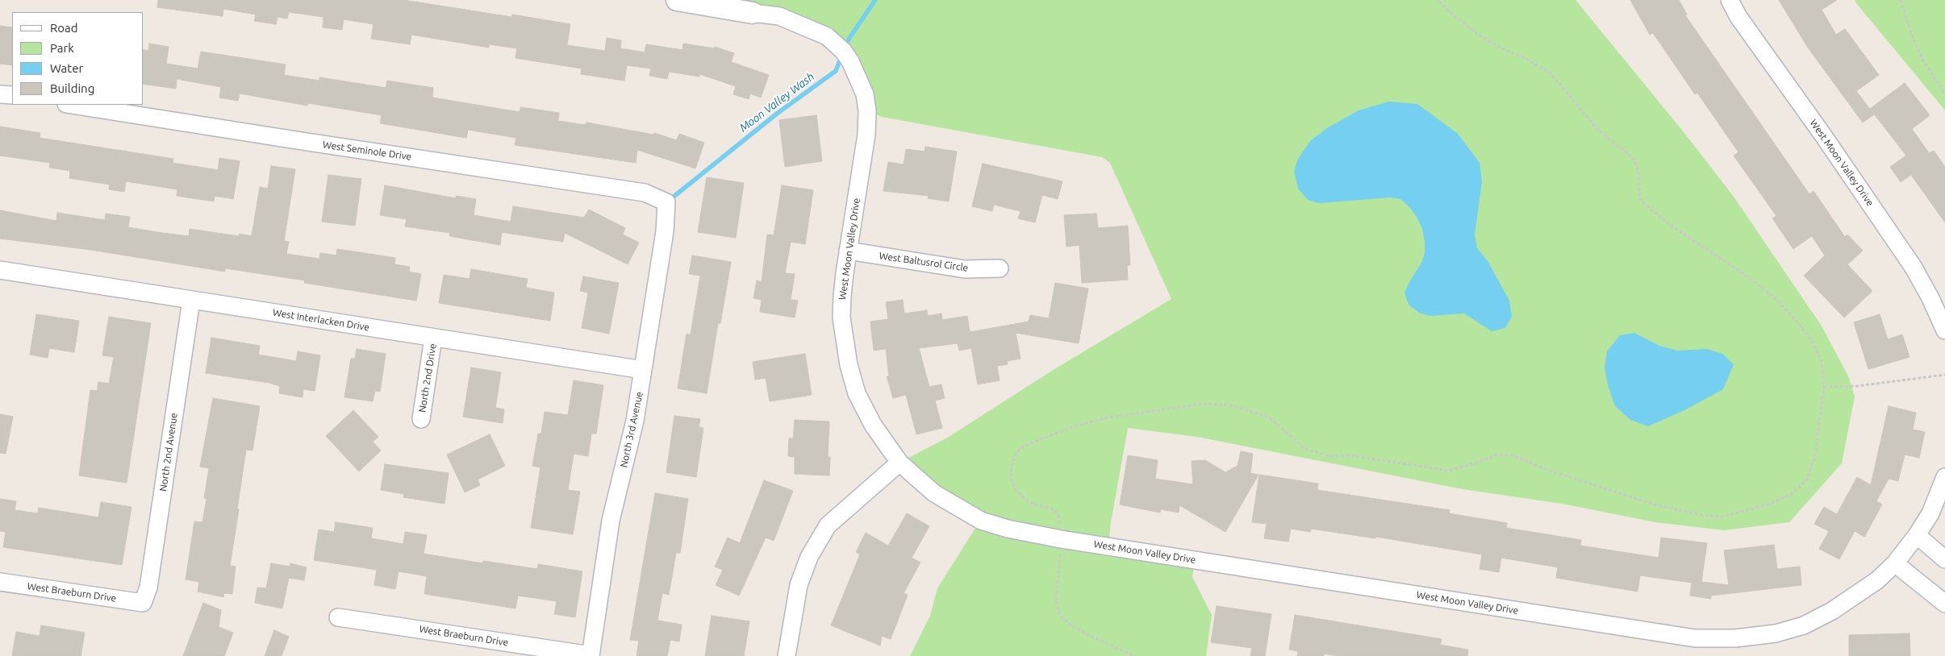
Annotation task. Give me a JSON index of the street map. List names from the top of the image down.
{
  "streets": {
    "street": [
      "West Seminole Drive",
      "West Moon Valley Drive",
      "West Baltusrol Circle",
      "West Interlacken Drive",
      "North 2nd Drive",
      "North 3rd Avenue",
      "North 2nd Avenue",
      "West Braeburn Drive"
    ]
  },
  "crossings": [
    ["West Seminole Drive", "North 3rd Avenue"],
    ["West Moon Valley Drive", "West Baltusrol Circle"],
    ["West Interlacken Drive", "North 2nd Drive"],
    ["West Interlacken Drive", "North 3rd Avenue"],
    ["West Interlacken Drive", "North 2nd Avenue"],
    ["North 3rd Avenue", "West Braeburn Drive"],
    ["North 2nd Avenue", "West Braeburn Drive"]
  ],
  "water": ["Moon Valley Wash"],
  "legend": [
    "Road",
    "Park",
    "Water",
    "Building"
  ]
}
